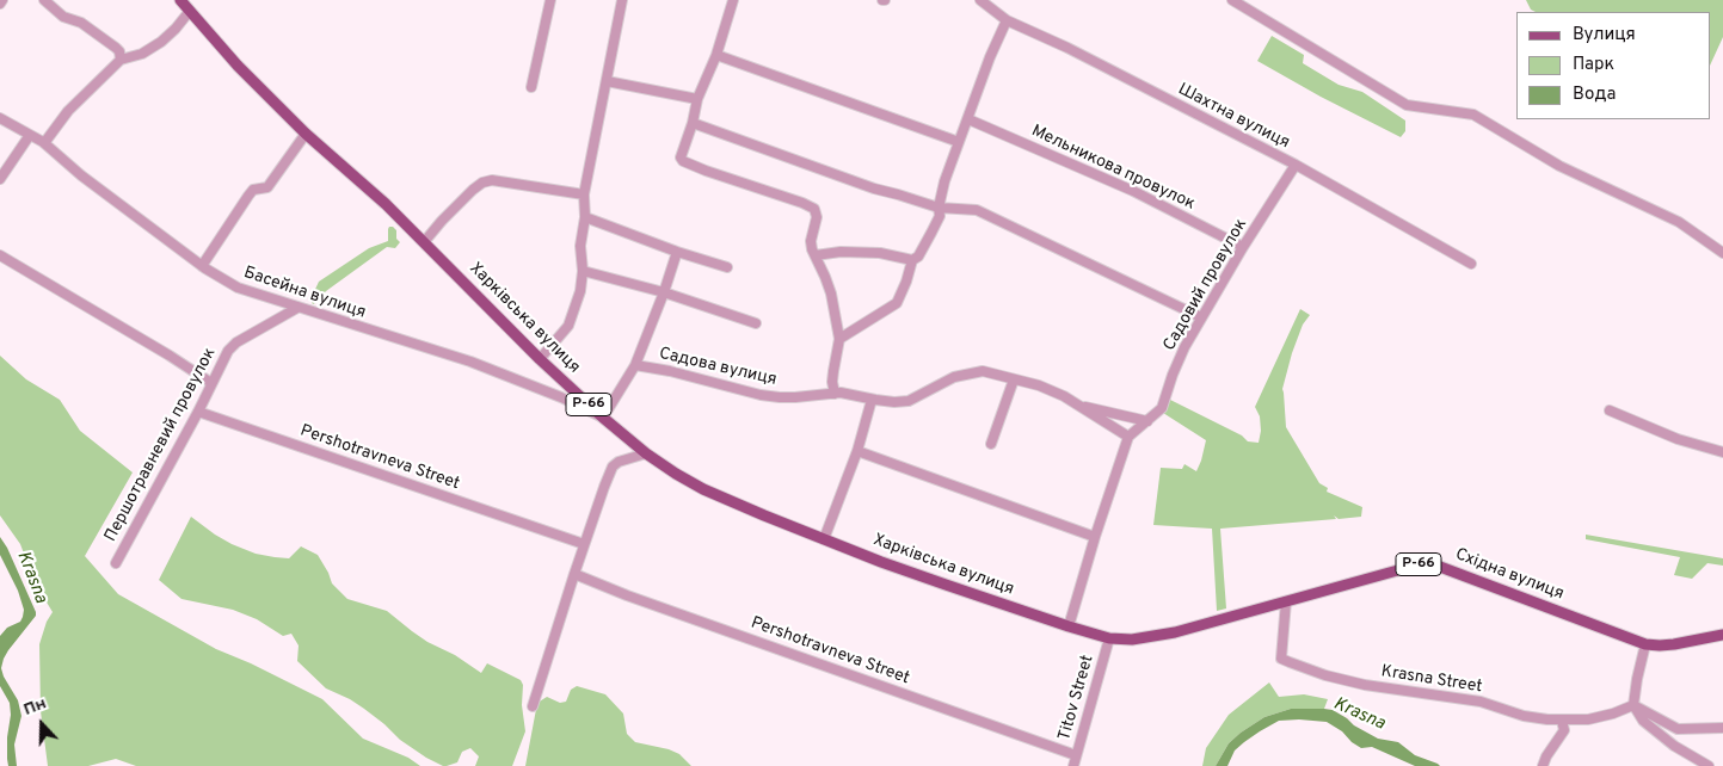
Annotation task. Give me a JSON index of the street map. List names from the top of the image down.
{
  "streets": {
    "main road": ["Харківська вулиця", "Р-66", "Східна вулиця"],
    "street": [
      "Шахтна вулиця",
      "Мельникова провулок",
      "Садовий провулок",
      "Басейна вулиця",
      "Садова вулиця",
      "Першотравневий провулок",
      "Pershotravneva Street",
      "Krasna Street",
      "Titov Street"
    ]
  },
  "crossings": [
    ["Шахтна вулиця", "Садовий провулок"],
    ["Мельникова провулок", "Садовий провулок"],
    ["Садовий провулок", "Садова вулиця"],
    ["Басейна вулиця", "Харківська вулиця"],
    ["Басейна вулиця", "Першотравневий провулок"],
    ["Харківська вулиця", "Східна вулиця"],
    ["Харківська вулиця", "Titov Street"],
    ["Першотравневий провулок", "Pershotravneva Street"],
    ["Pershotravneva Street", "Titov Street"],
    ["Східна вулиця", "Krasna Street"],
    ["Східна вулиця", "Titov Street"]
  ],
  "water": ["Krasna"],
  "legend": ["Вулиця", "Парк", "Вода"],
  "north": "top"
}
